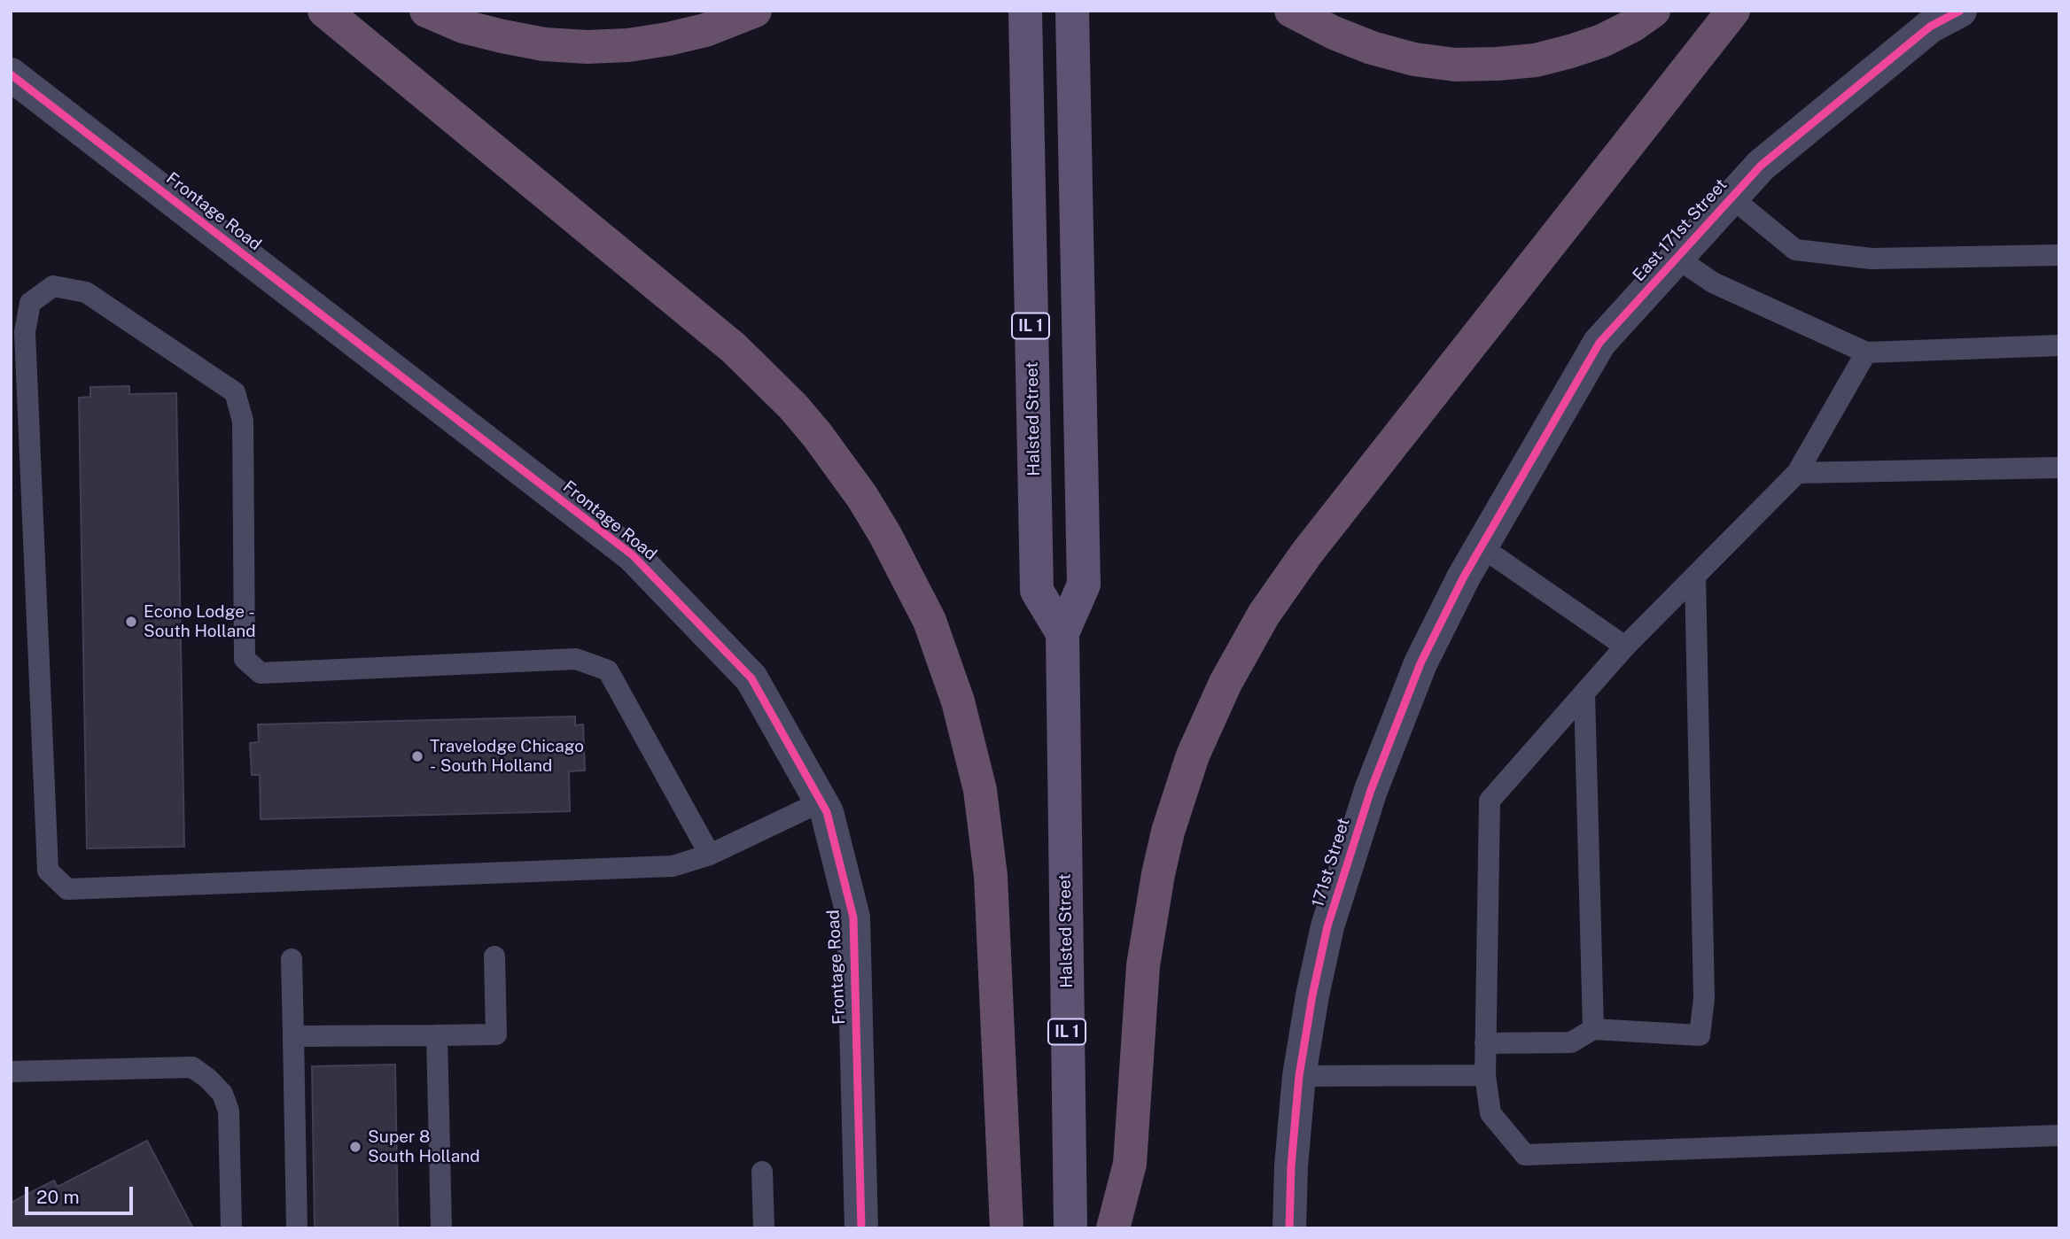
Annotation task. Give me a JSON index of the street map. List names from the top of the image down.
{
  "streets": {
    "main road": ["IL 1", "Halsted Street"],
    "street": ["Frontage Road", "East 171st Street", "171st Street"]
  },
  "crossings": [
    ["East 171st Street", "171st Street"]
  ],
  "places": ["Econo Lodge - South Holland", "Travelodge Chicago - South Holland", "Super 8 South Holland"],
  "scale_bar": "20 m"
}
